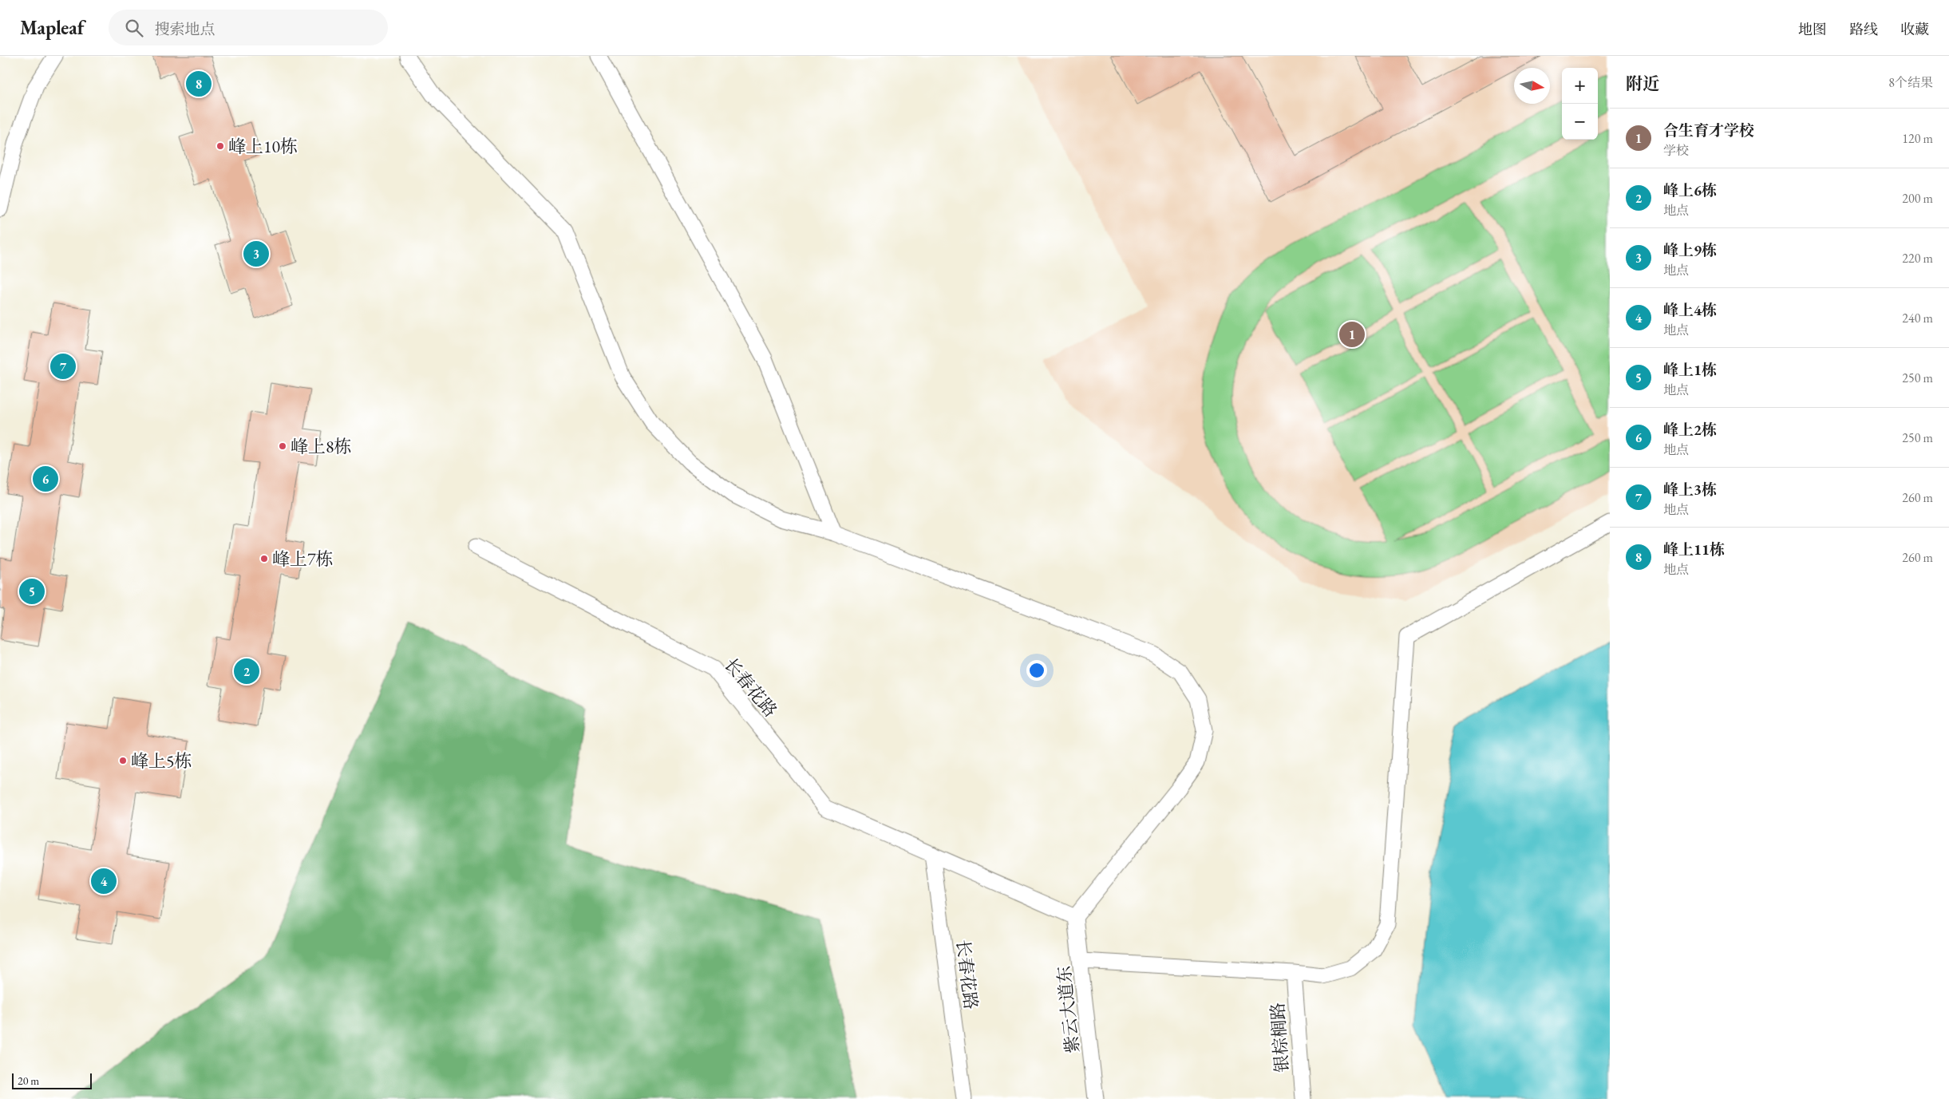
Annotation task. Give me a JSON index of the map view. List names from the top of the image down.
{
  "streets": {
    "lane": ["长春花路", "紫云大道东", "银棕榈路"]
  },
  "crossings": [
    ["长春花路", "紫云大道东"]
  ],
  "places": [
    "峰上10栋",
    "峰上8栋",
    "峰上7栋",
    "峰上5栋"
  ],
  "scale_bar": "20 m",
  "north": "right",
  "page": {
    "header": "Mapleaf",
    "search": "搜索地点",
    "nav": ["地图", "路线", "收藏"],
    "heading": ["附近", "8个结果"],
    "map_buttons": ["+", "−"],
    "pins": [
      "8",
      "3",
      "1",
      "7",
      "6",
      "5",
      "2",
      "4"
    ],
    "list": [
      {
        "mark": "1",
        "name": "合生育才学校",
        "note": "学校",
        "value": "120 m"
      },
      {
        "mark": "2",
        "name": "峰上6栋",
        "note": "地点",
        "value": "200 m"
      },
      {
        "mark": "3",
        "name": "峰上9栋",
        "note": "地点",
        "value": "220 m"
      },
      {
        "mark": "4",
        "name": "峰上4栋",
        "note": "地点",
        "value": "240 m"
      },
      {
        "mark": "5",
        "name": "峰上1栋",
        "note": "地点",
        "value": "250 m"
      },
      {
        "mark": "6",
        "name": "峰上2栋",
        "note": "地点",
        "value": "250 m"
      },
      {
        "mark": "7",
        "name": "峰上3栋",
        "note": "地点",
        "value": "260 m"
      },
      {
        "mark": "8",
        "name": "峰上11栋",
        "note": "地点",
        "value": "260 m"
      }
    ],
    "scale": "20 m"
  }
}
